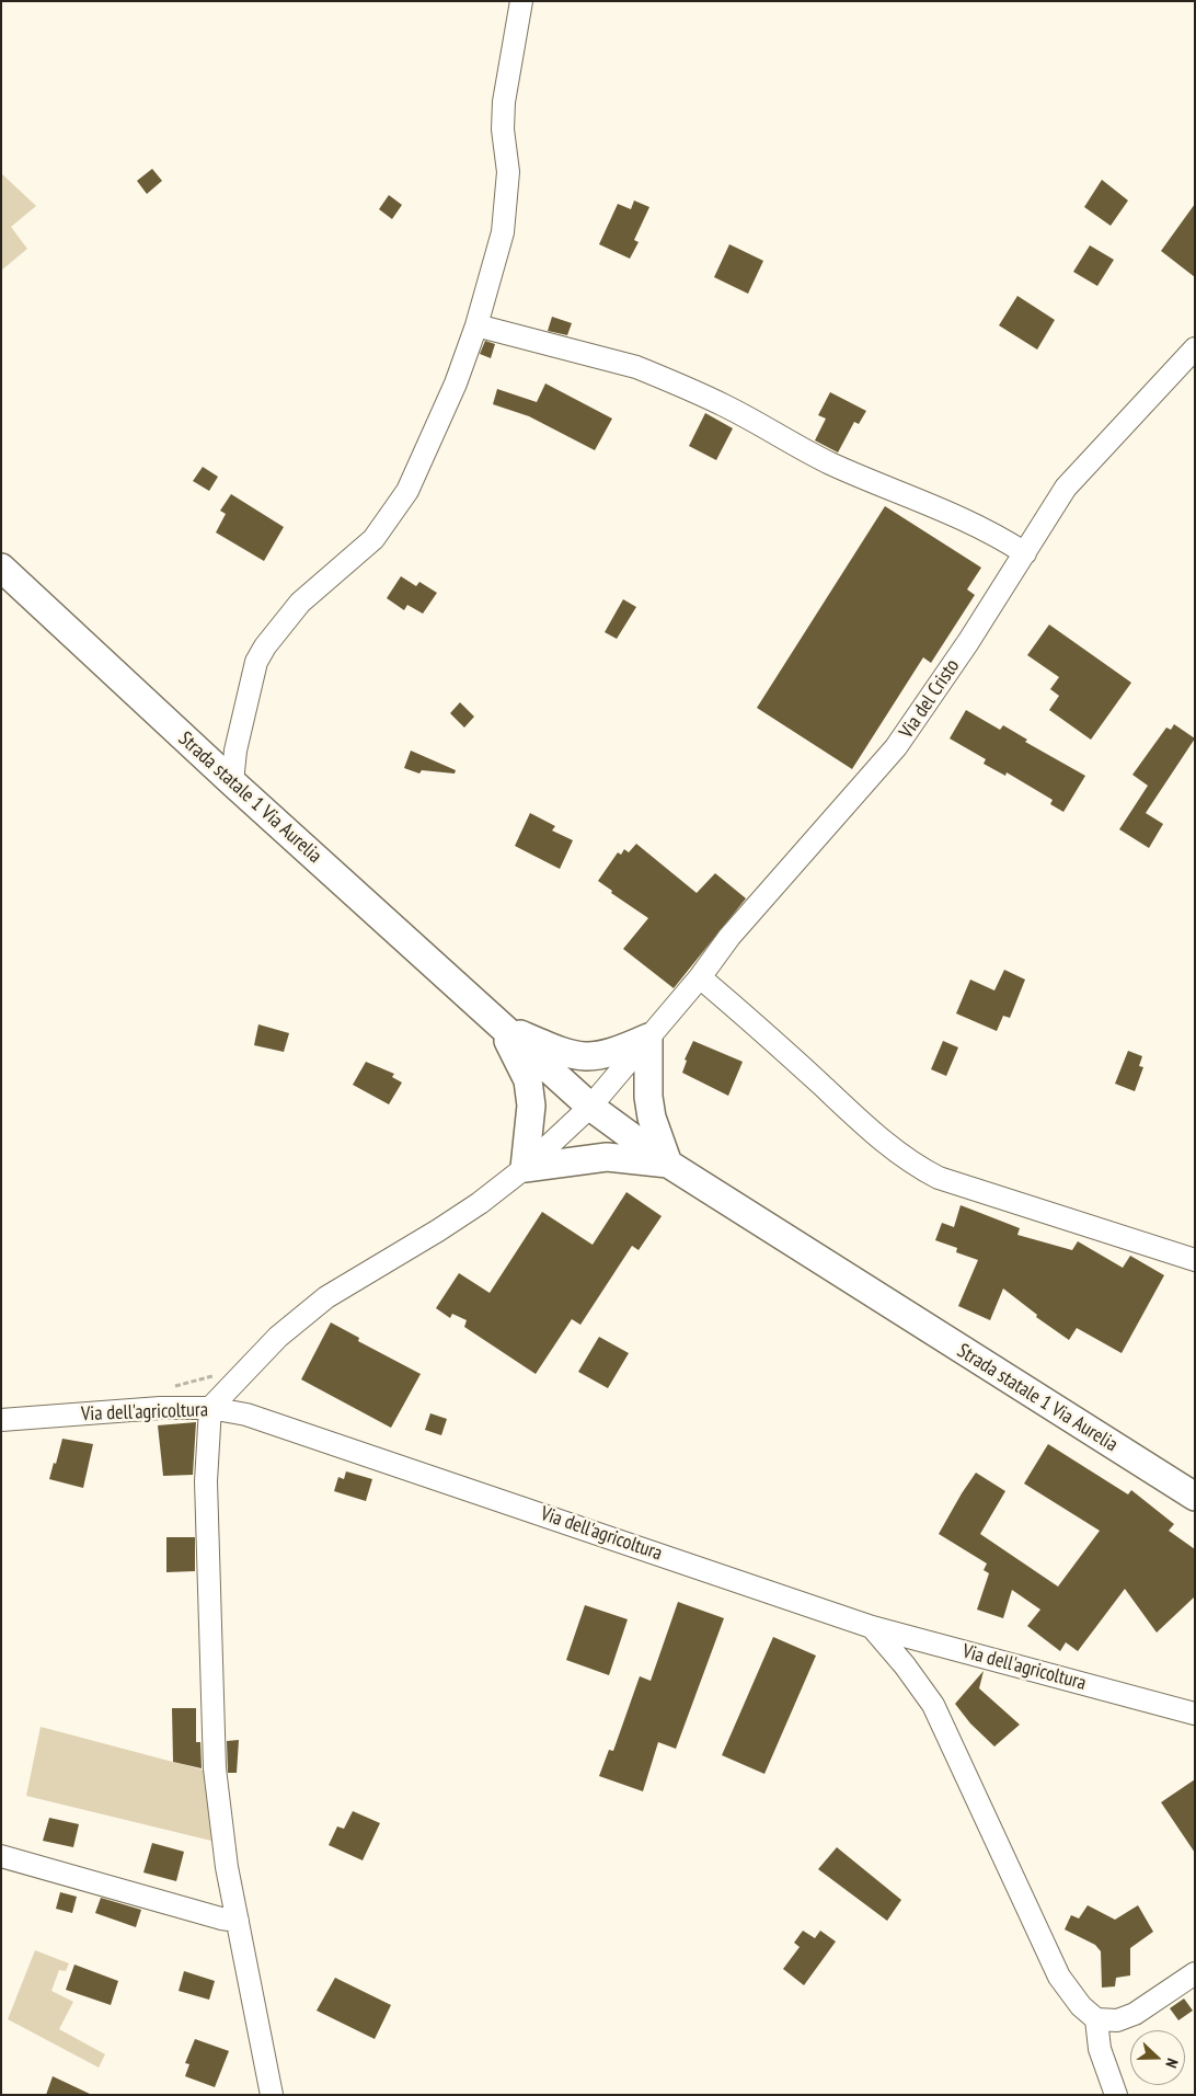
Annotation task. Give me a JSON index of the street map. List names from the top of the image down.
{
  "streets": {
    "main road": ["Strada statale 1 Via Aurelia"],
    "street": ["Via del Cristo", "Via dell'agricoltura"]
  },
  "crossings": [
    ["Via del Cristo", "Strada statale 1 Via Aurelia"],
    ["Via del Cristo", "Via dell'agricoltura"]
  ],
  "north": "right"
}
